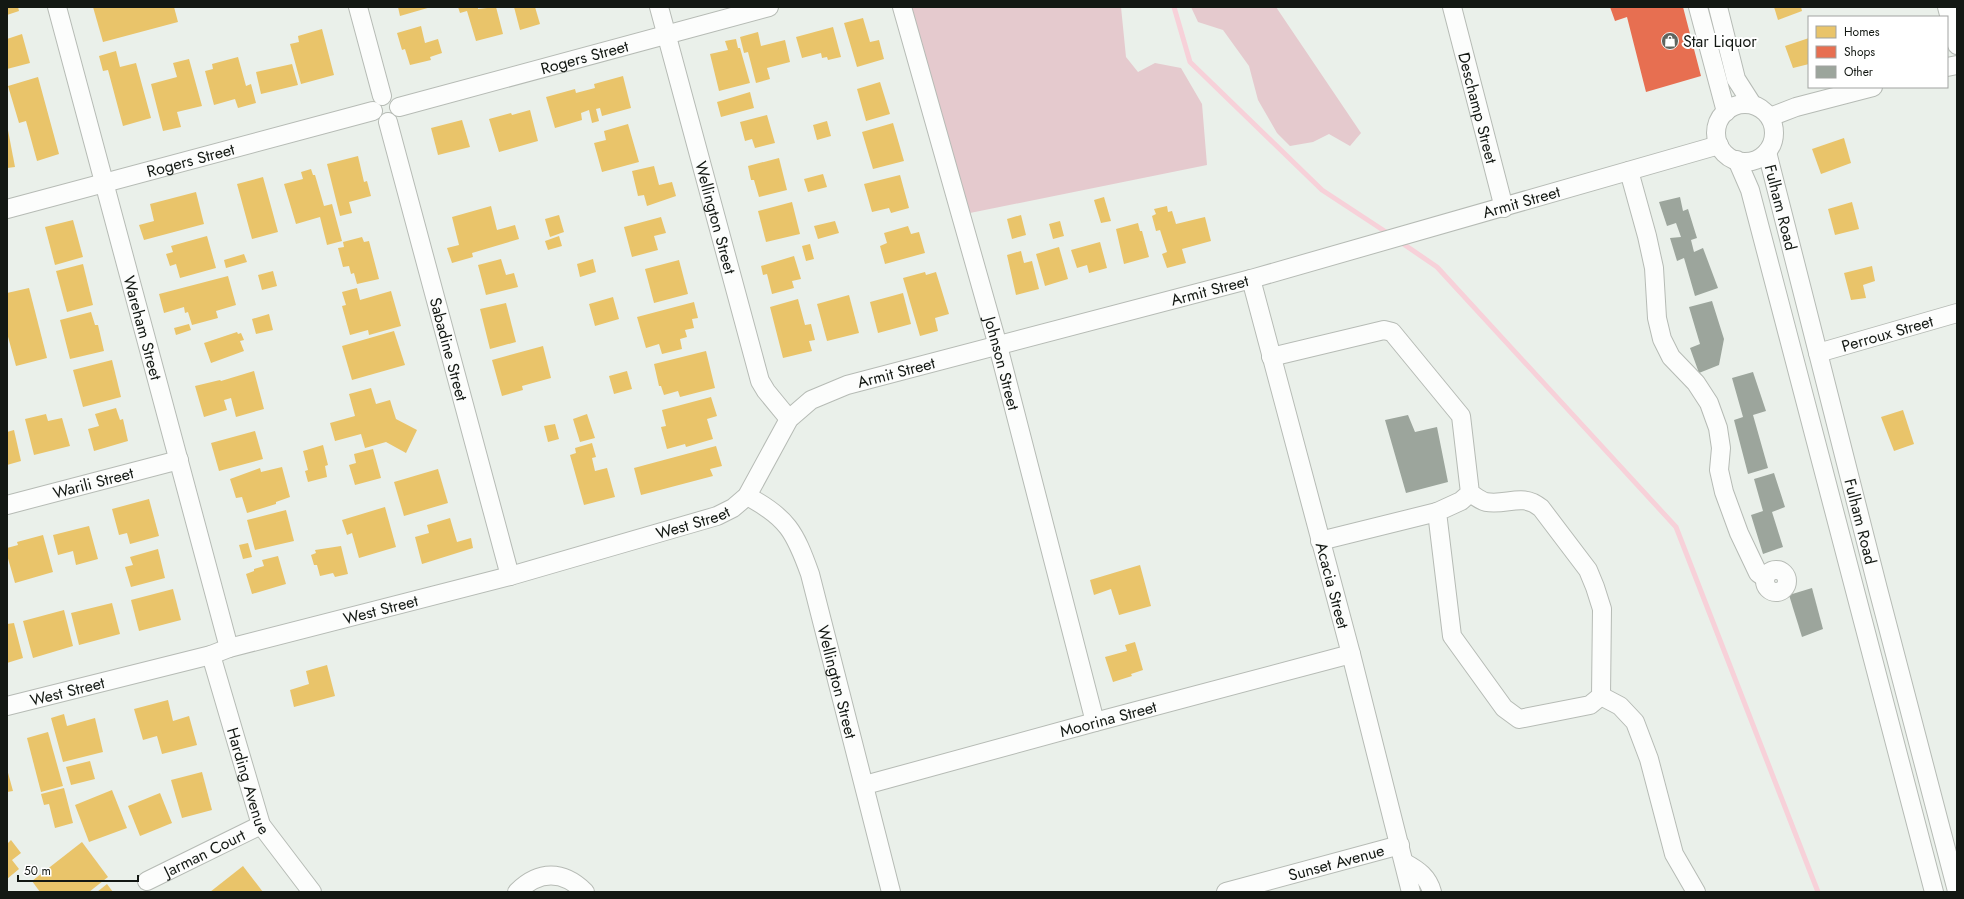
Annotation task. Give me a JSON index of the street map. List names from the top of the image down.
{
  "streets": {
    "street": [
      "Rogers Street",
      "Deschamp Street",
      "Armit Street",
      "Fulham Road",
      "Wellington Street",
      "Wareham Street",
      "Perroux Street",
      "Sabadine Street",
      "Johnson Street",
      "Warili Street",
      "West Street",
      "Acacia Street",
      "Moorina Street",
      "Harding Avenue",
      "Jarman Court",
      "Sunset Avenue"
    ]
  },
  "crossings": [
    ["Rogers Street", "Wellington Street"],
    ["Rogers Street", "Wareham Street"],
    ["Rogers Street", "Sabadine Street"],
    ["Deschamp Street", "Armit Street"],
    ["Armit Street", "Fulham Road"],
    ["Armit Street", "Wellington Street"],
    ["Armit Street", "Johnson Street"],
    ["Armit Street", "West Street"],
    ["Armit Street", "Acacia Street"],
    ["Fulham Road", "Perroux Street"],
    ["Wellington Street", "West Street"],
    ["Wellington Street", "Moorina Street"],
    ["Wareham Street", "Warili Street"],
    ["Wareham Street", "West Street"],
    ["Sabadine Street", "West Street"],
    ["Johnson Street", "Moorina Street"],
    ["West Street", "Harding Avenue"],
    ["Acacia Street", "Moorina Street"],
    ["Acacia Street", "Sunset Avenue"],
    ["Harding Avenue", "Jarman Court"]
  ],
  "places": {
    "shop": ["Star Liquor"]
  },
  "legend": ["Homes", "Shops", "Other"],
  "scale_bar": "50 m"
}
